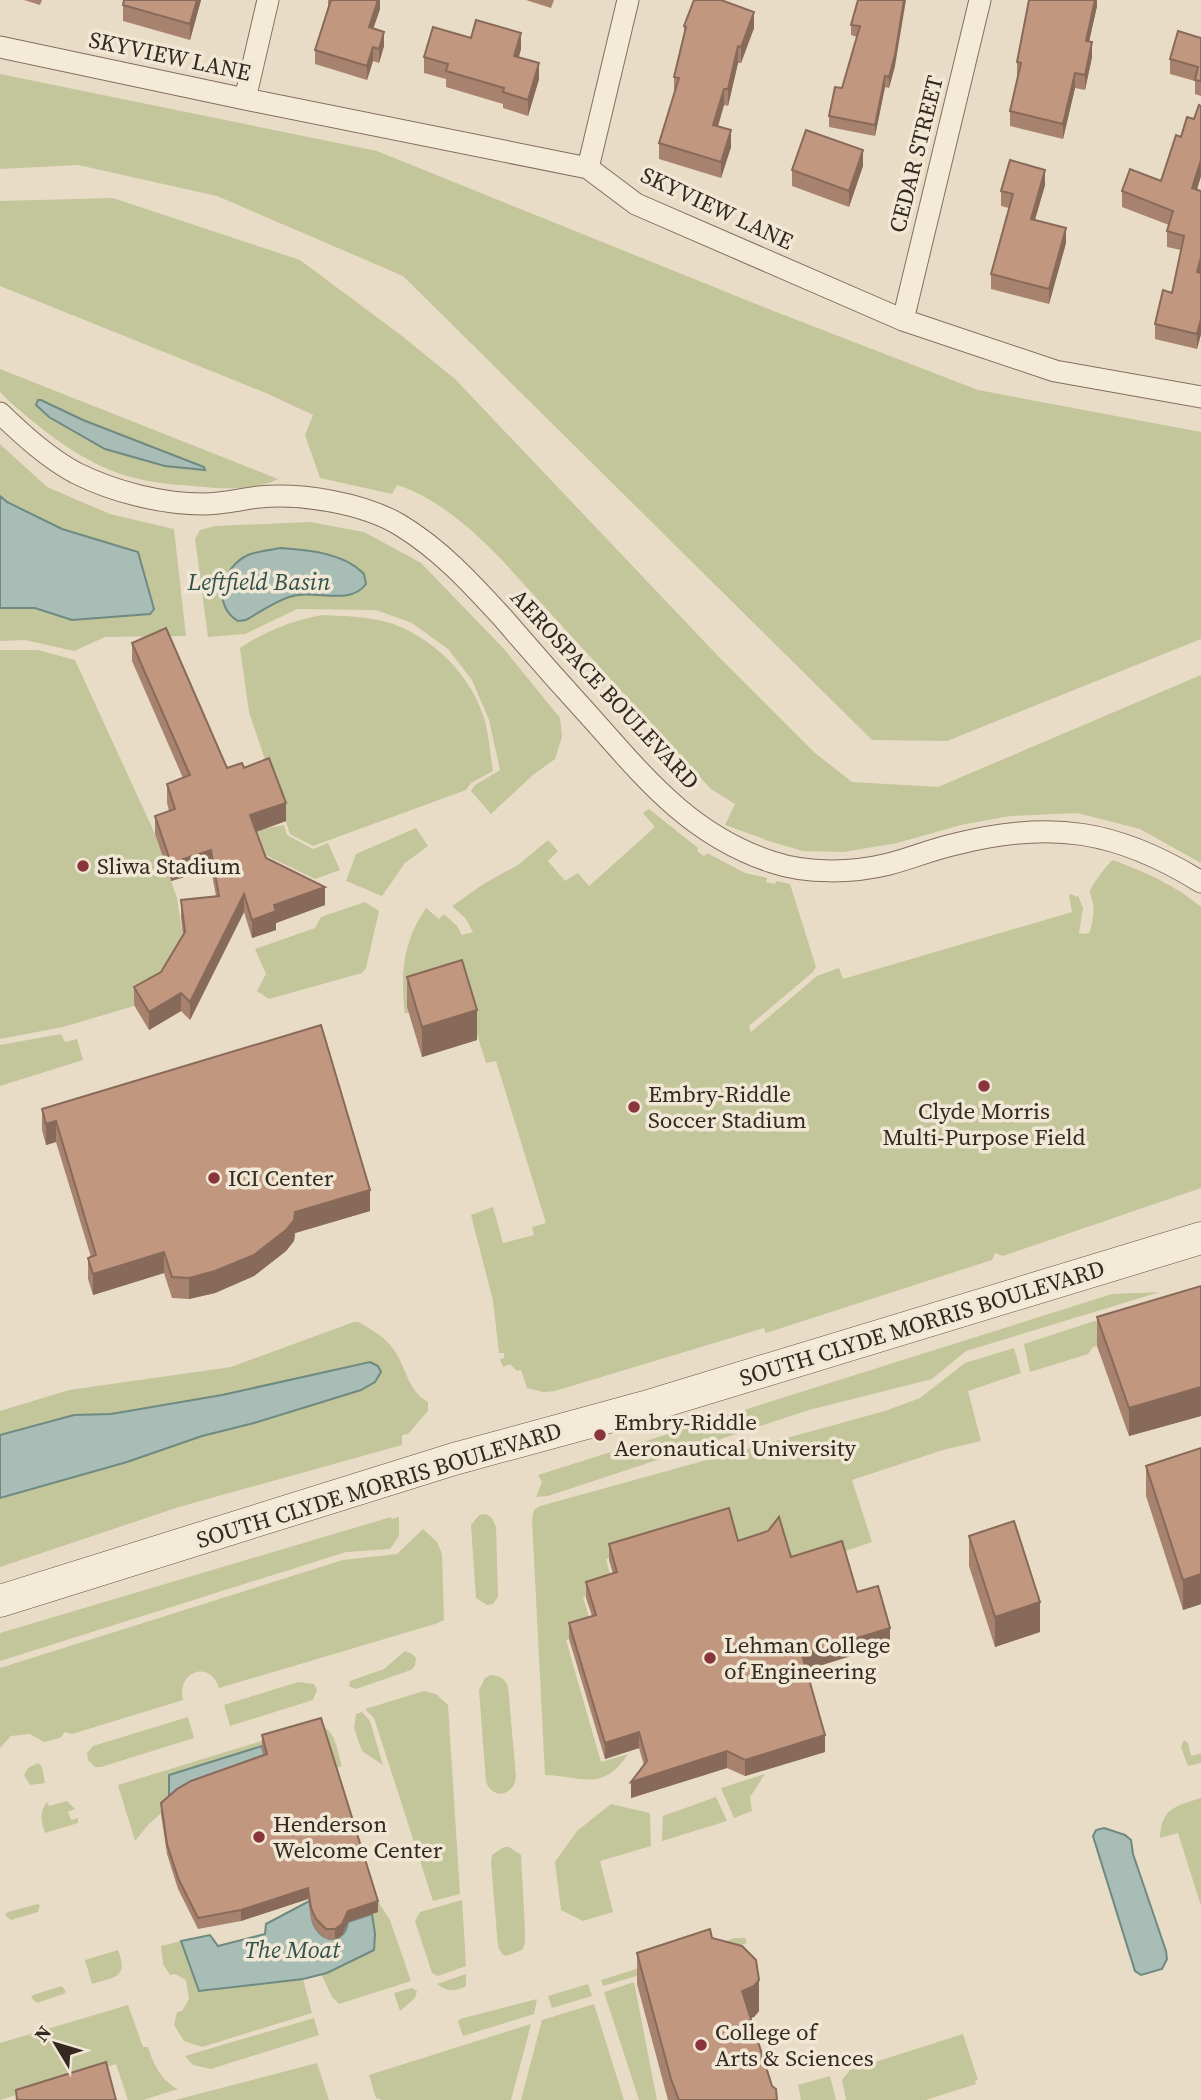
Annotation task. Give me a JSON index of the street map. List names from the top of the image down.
{
  "streets": {
    "main road": ["SOUTH CLYDE MORRIS BOULEVARD"],
    "street": ["SKYVIEW LANE", "CEDAR STREET", "AEROSPACE BOULEVARD"]
  },
  "crossings": [
    ["SKYVIEW LANE", "CEDAR STREET"]
  ],
  "water": ["Leftfield Basin", "The Moat"],
  "places": [
    "Sliwa Stadium",
    "Clyde Morris Multi-Purpose Field",
    "Embry-Riddle Soccer Stadium",
    "ICI Center",
    "Embry-Riddle Aeronautical University",
    "Lehman College of Engineering",
    "Henderson Welcome Center",
    "College of Arts & Sciences"
  ],
  "north": "top left"
}
